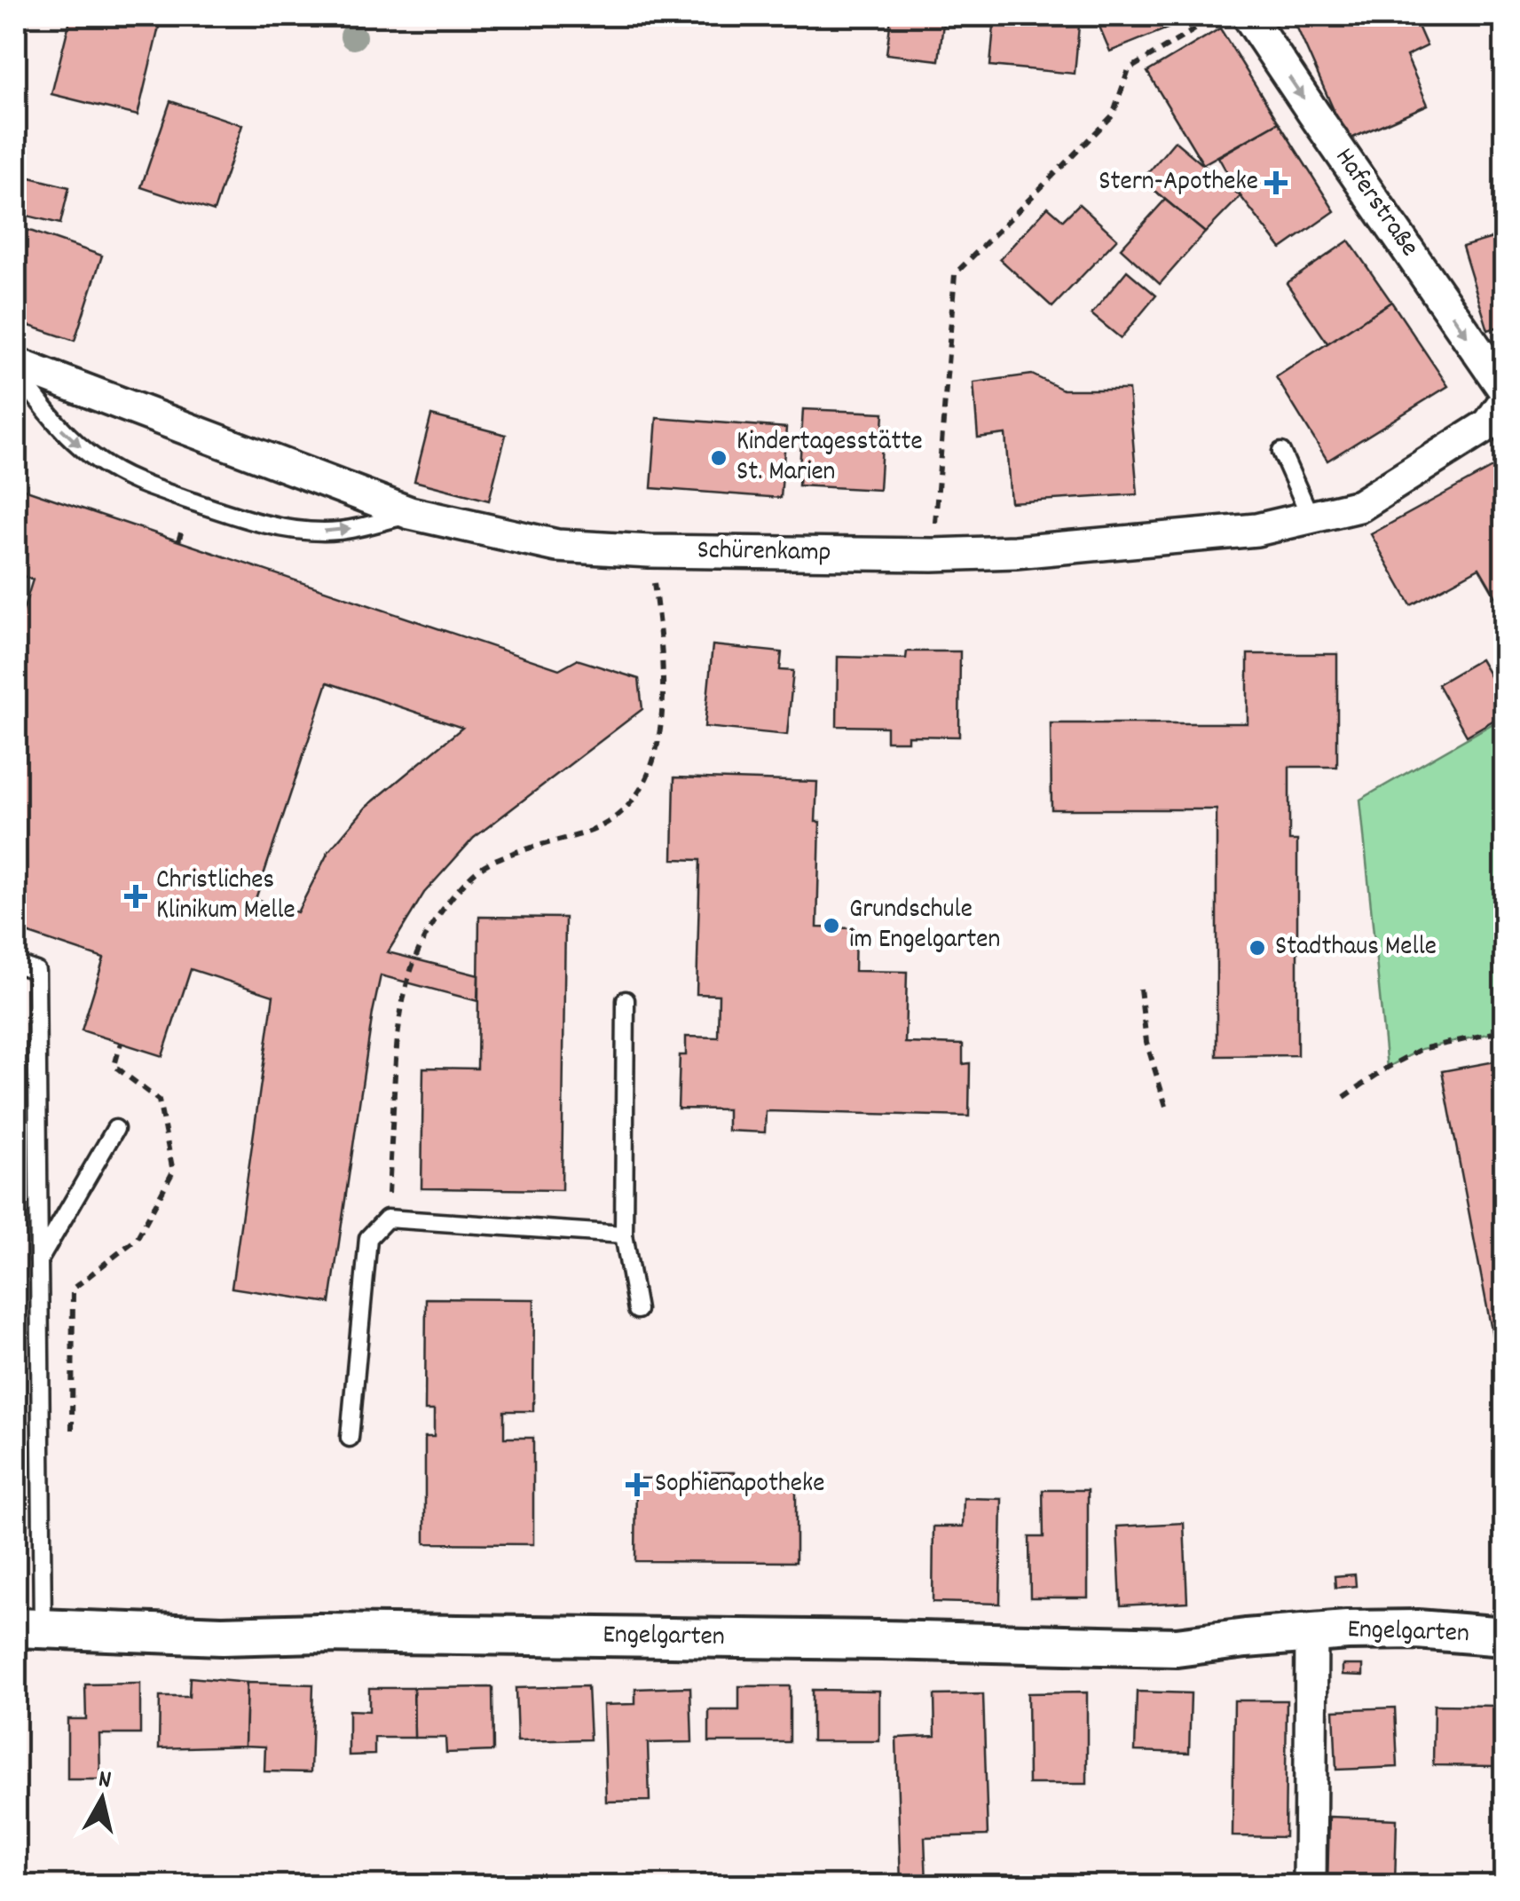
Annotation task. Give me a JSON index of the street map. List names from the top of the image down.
{
  "streets": {
    "street": ["Haferstraße", "Schürenkamp", "Engelgarten"]
  },
  "one_way": ["Haferstraße"],
  "places": {
    "health": ["Stern-Apotheke", "Christliches Klinikum Melle", "Sophienapotheke"],
    "other": ["Kindertagesstätte St. Marien", "Grundschule im Engelgarten", "Stadthaus Melle"]
  },
  "north": "top"
}
